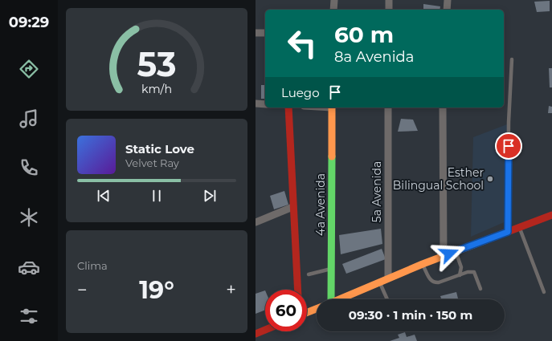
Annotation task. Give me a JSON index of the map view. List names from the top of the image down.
{
  "streets": {
    "street": ["5a Avenida", "4a Avenida"]
  },
  "places": ["Esther Bilingual School"],
  "page": {
    "tabs": "09:29",
    "turn": ["60 m", "8a Avenida"],
    "then": "Luego",
    "song": ["Static Love", "Velvet Ray"],
    "tile": "Clima",
    "heat": ["−", "19°", "+"],
    "limit": "60",
    "trip": "09:30 · 1 min · 150 m",
    "gauge": ["53", "km/h"]
  }
}
